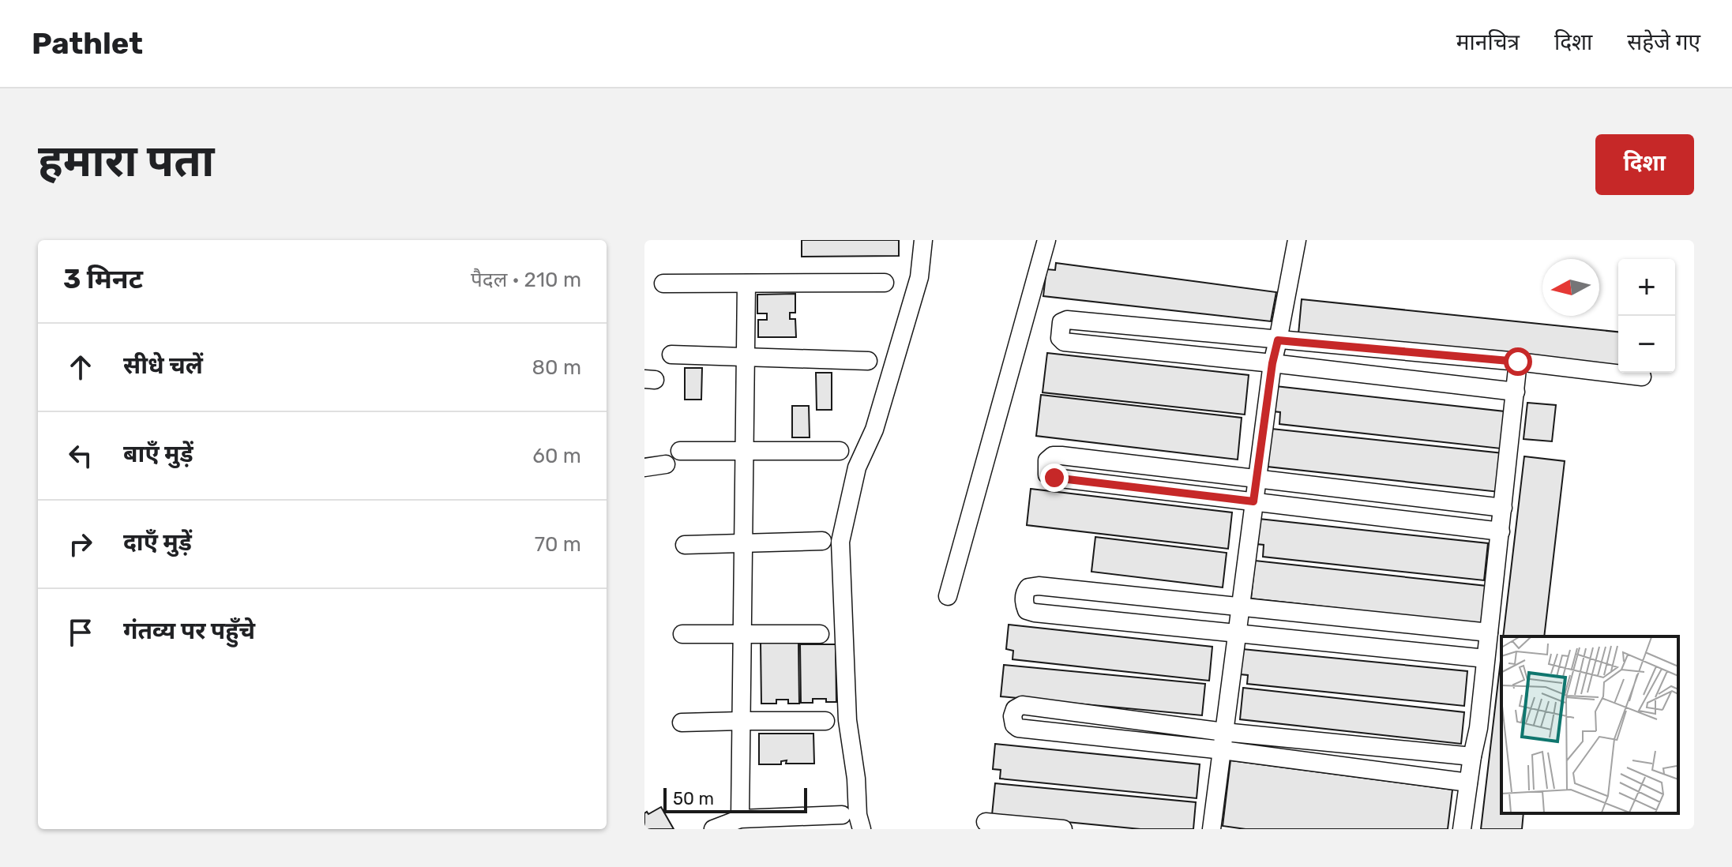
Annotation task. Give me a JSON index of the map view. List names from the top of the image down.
{
  "scale_bar": "50 m",
  "north": "left",
  "page": {
    "header": "Pathlet",
    "nav": ["मानचित्र", "दिशा", "सहेजे गए"],
    "buttons": "दिशा",
    "title": "हमारा पता",
    "heading": ["3 मिनट", "पैदल · 210 m"],
    "map_buttons": ["+", "−"],
    "list": [
      ["सीधे चलें", "80 m"],
      ["बाएँ मुड़ें", "60 m"],
      ["दाएँ मुड़ें", "70 m"],
      "गंतव्य पर पहुँचे"
    ],
    "scale": "50 m"
  }
}
